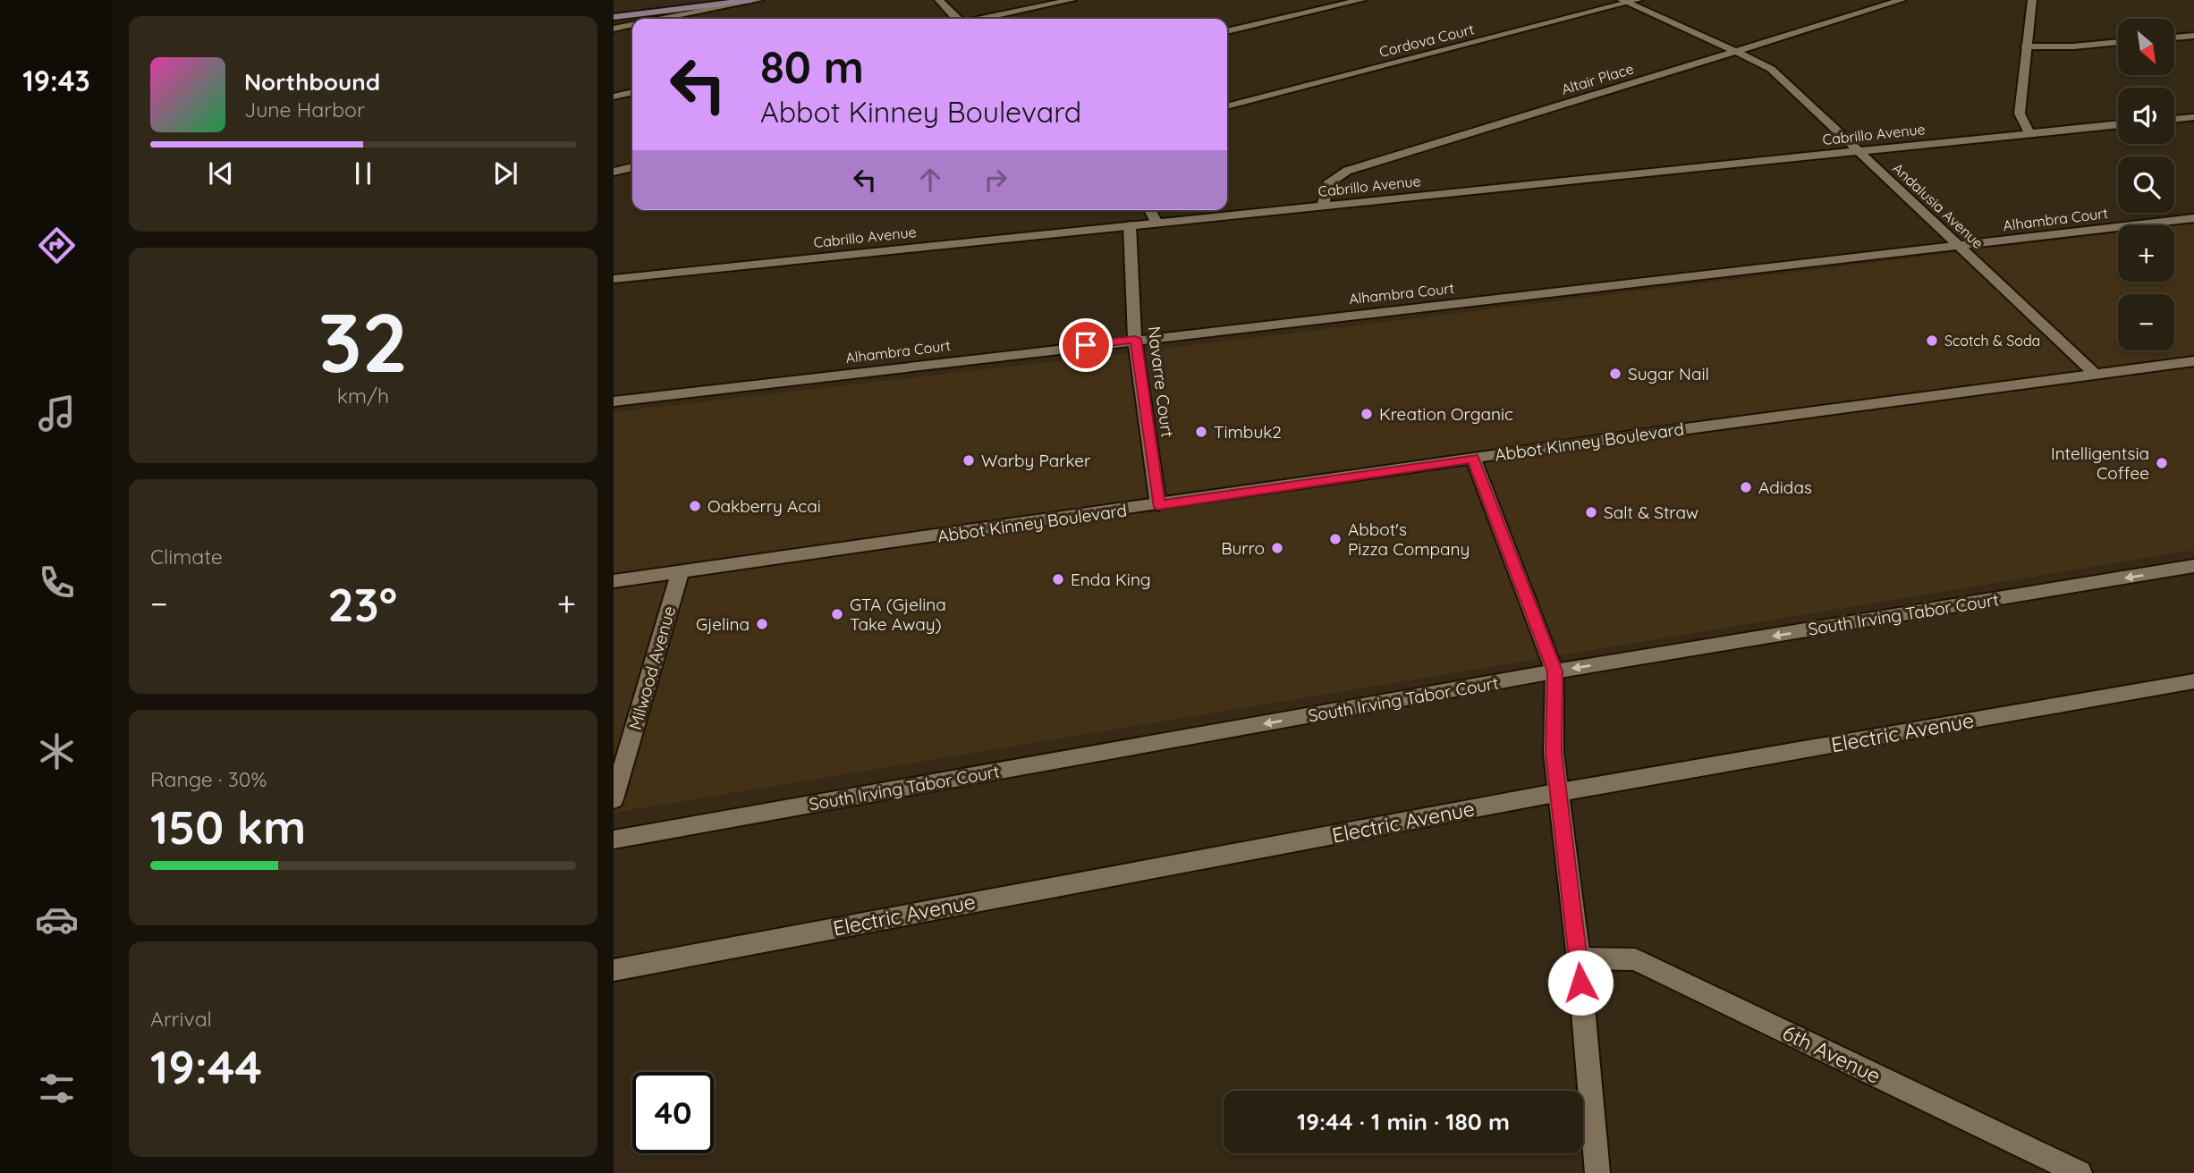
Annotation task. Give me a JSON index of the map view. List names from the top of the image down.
{
  "streets": {
    "street": [
      "Cordova Court",
      "Altair Place",
      "Cabrillo Avenue",
      "Andalusia Avenue",
      "Navarre Court",
      "Abbot Kinney Boulevard",
      "South Irving Tabor Court",
      "Milwood Avenue",
      "Electric Avenue",
      "6th Avenue"
    ],
    "lane": ["Alhambra Court"]
  },
  "crossings": [
    ["Cordova Court", "Andalusia Avenue"],
    ["Altair Place", "Cabrillo Avenue"],
    ["Altair Place", "Andalusia Avenue"],
    ["Cabrillo Avenue", "Andalusia Avenue"],
    ["Cabrillo Avenue", "Navarre Court"],
    ["Andalusia Avenue", "Alhambra Court"],
    ["Andalusia Avenue", "Abbot Kinney Boulevard"],
    ["Alhambra Court", "Navarre Court"],
    ["Navarre Court", "Abbot Kinney Boulevard"],
    ["Abbot Kinney Boulevard", "Milwood Avenue"]
  ],
  "one_way": ["South Irving Tabor Court"],
  "places": [
    "Scotch & Soda",
    "Sugar Nail",
    "Kreation Organic",
    "Timbuk2",
    "Warby Parker",
    "Intelligentsia Coffee",
    "Adidas",
    "Oakberry Acai",
    "Salt & Straw",
    "Abbot's Pizza Company",
    "Burro",
    "Enda King",
    "GTA (Gjelina Take Away)",
    "Gjelina"
  ],
  "north": "bottom right",
  "page": {
    "tabs": "19:43",
    "map_buttons": ["+", "−"],
    "turn": ["80 m", "Abbot Kinney Boulevard"],
    "song": ["Northbound", "June Harbor"],
    "tile": [
      ["32", "km/h"],
      "Climate",
      ["Range · 30%", "150 km"],
      ["Arrival", "19:44"]
    ],
    "heat": ["−", "23°", "+"],
    "limit": "40",
    "trip": "19:44 · 1 min · 180 m"
  }
}
